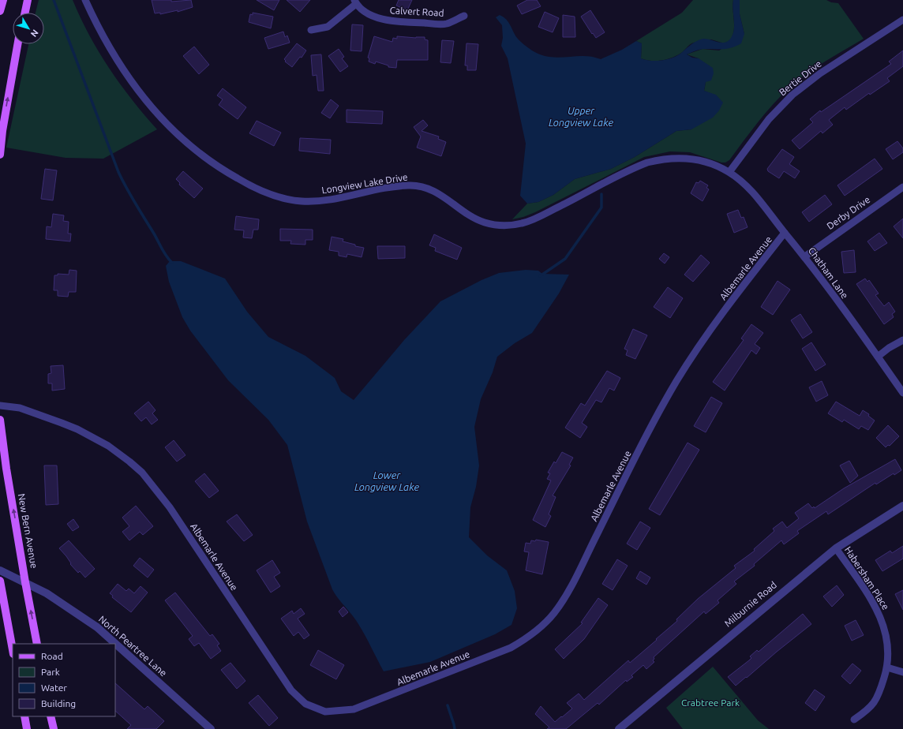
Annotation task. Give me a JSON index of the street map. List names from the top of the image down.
{
  "streets": {
    "main road": ["New Bern Avenue"],
    "street": [
      "Calvert Road",
      "Bertie Drive",
      "Longview Lake Drive",
      "Derby Drive",
      "Albemarle Avenue",
      "Chatham Lane",
      "Habersham Place",
      "Milburnie Road",
      "North Peartree Lane"
    ]
  },
  "crossings": [
    ["Bertie Drive", "Longview Lake Drive"],
    ["Bertie Drive", "Chatham Lane"],
    ["Longview Lake Drive", "Chatham Lane"],
    ["Derby Drive", "Chatham Lane"],
    ["Albemarle Avenue", "Chatham Lane"],
    ["New Bern Avenue", "North Peartree Lane"],
    ["Habersham Place", "Milburnie Road"]
  ],
  "water": ["Upper Longview Lake", "Lower Longview Lake"],
  "parks": ["Crabtree Park"],
  "legend": [
    "Road",
    "Park",
    "Water",
    "Building"
  ],
  "north": "bottom right"
}
